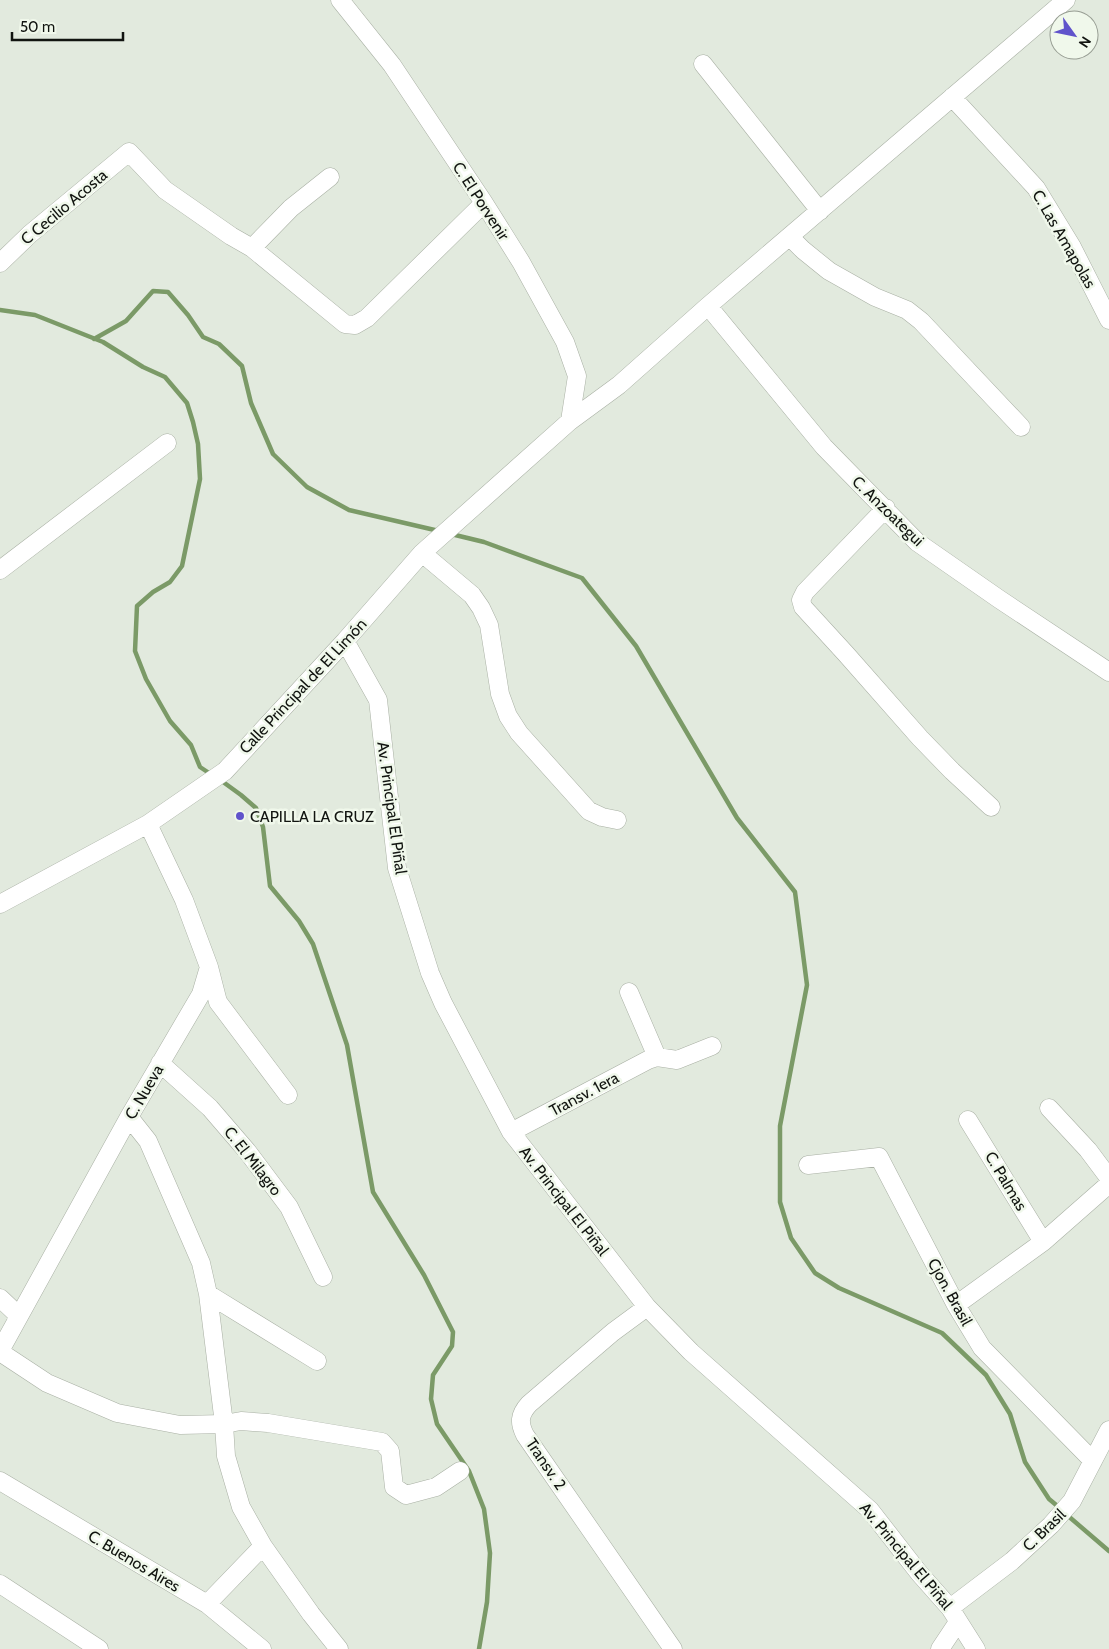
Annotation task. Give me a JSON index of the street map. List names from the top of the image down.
{
  "streets": {
    "street": [
      "C. El Porvenir",
      "C Cecilio Acosta",
      "C. Las Amapolas",
      "C. Anzoategui",
      "Calle Principal de El Limón",
      "Av. Principal El Piñal",
      "C. Nueva",
      "Transv. 1era",
      "C. El Milagro",
      "C. Palmas",
      "Cjon. Brasil",
      "Transv. 2",
      "C. Brasil",
      "C. Buenos Aires"
    ]
  },
  "crossings": [
    ["C. El Porvenir", "Calle Principal de El Limón"],
    ["C. Las Amapolas", "Calle Principal de El Limón"],
    ["C. Anzoategui", "Calle Principal de El Limón"],
    ["Calle Principal de El Limón", "Av. Principal El Piñal"],
    ["Av. Principal El Piñal", "Transv. 1era"],
    ["Av. Principal El Piñal", "Transv. 2"],
    ["Av. Principal El Piñal", "C. Brasil"],
    ["C. Nueva", "C. El Milagro"],
    ["Cjon. Brasil", "C. Brasil"]
  ],
  "places": ["CAPILLA LA CRUZ"],
  "scale_bar": "50 m",
  "north": "bottom right"
}
